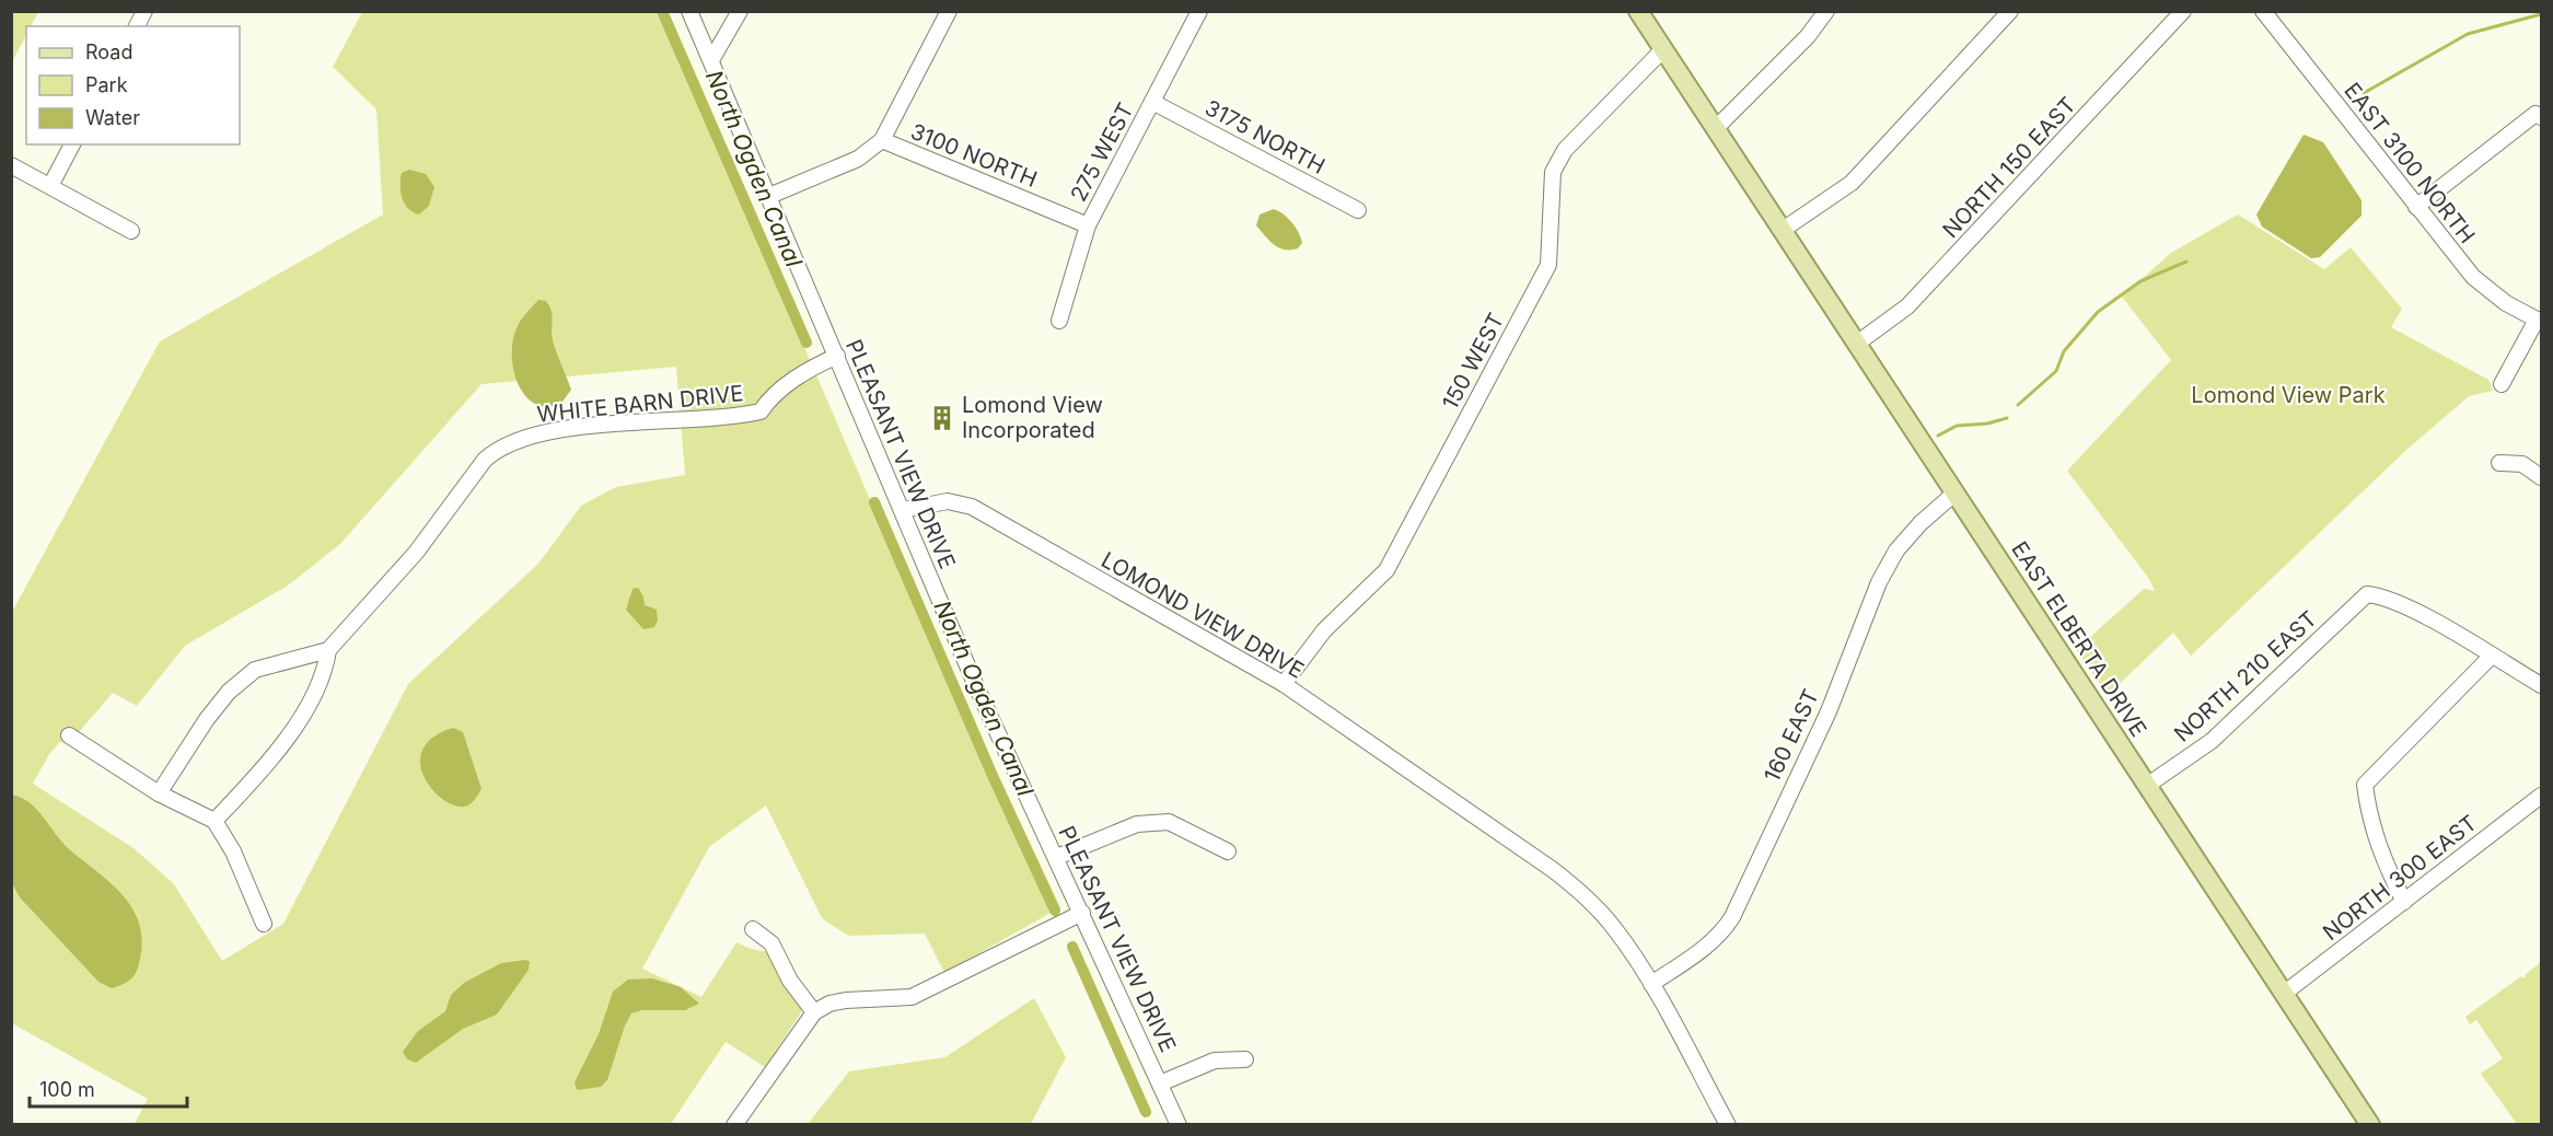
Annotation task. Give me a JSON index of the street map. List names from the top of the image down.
{
  "streets": {
    "main road": ["EAST ELBERTA DRIVE"],
    "street": [
      "3175 NORTH",
      "275 WEST",
      "3100 NORTH",
      "EAST 3100 NORTH",
      "NORTH 150 EAST",
      "150 WEST",
      "WHITE BARN DRIVE",
      "PLEASANT VIEW DRIVE",
      "LOMOND VIEW DRIVE",
      "NORTH 210 EAST",
      "160 EAST",
      "NORTH 300 EAST"
    ]
  },
  "crossings": [
    ["3175 NORTH", "275 WEST"],
    ["275 WEST", "3100 NORTH"],
    ["NORTH 150 EAST", "EAST ELBERTA DRIVE"],
    ["150 WEST", "LOMOND VIEW DRIVE"],
    ["150 WEST", "EAST ELBERTA DRIVE"],
    ["WHITE BARN DRIVE", "PLEASANT VIEW DRIVE"],
    ["PLEASANT VIEW DRIVE", "LOMOND VIEW DRIVE"],
    ["LOMOND VIEW DRIVE", "160 EAST"],
    ["EAST ELBERTA DRIVE", "NORTH 210 EAST"],
    ["EAST ELBERTA DRIVE", "160 EAST"],
    ["EAST ELBERTA DRIVE", "NORTH 300 EAST"]
  ],
  "water": ["North Ogden Canal"],
  "parks": ["Lomond View Park"],
  "places": {
    "building": ["Lomond View Incorporated"]
  },
  "legend": ["Road", "Park", "Water"],
  "scale_bar": "100 m"
}
